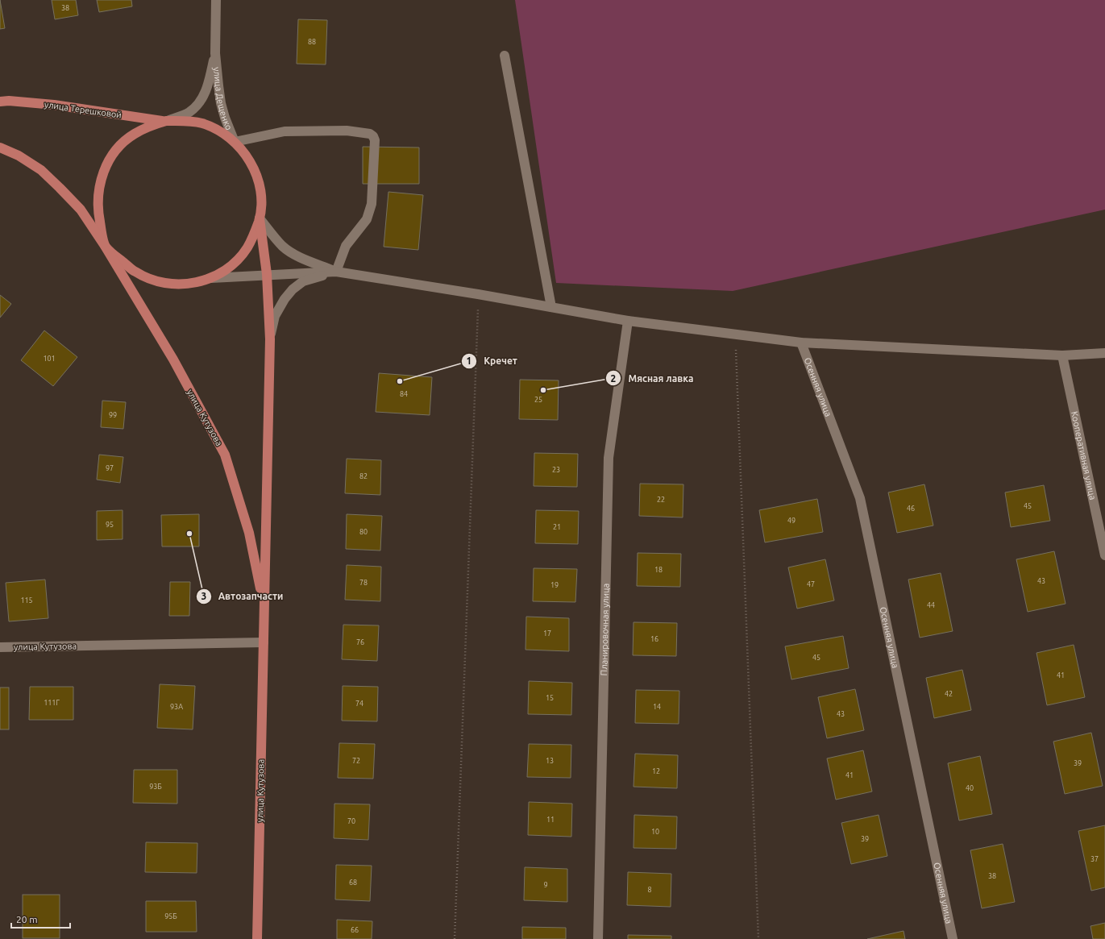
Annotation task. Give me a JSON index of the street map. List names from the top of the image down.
{
  "streets": {
    "main road": ["улица Терешковой", "улица Кутузова"],
    "street": [
      "улица Дещенко",
      "Осенняя улица",
      "Кооперативная улица",
      "Планировочная улица"
    ]
  },
  "crossings": [
    ["улица Дещенко", "улица Терешковой"]
  ],
  "places": ["Кречет", "Мясная лавка", "Автозапчасти"],
  "house_numbers": [
    "38",
    "88",
    "101",
    "84",
    "25",
    "99",
    "97",
    "23",
    "82",
    "22",
    "45",
    "46",
    "49",
    "95",
    "21",
    "80",
    "18",
    "43",
    "78",
    "47",
    "19",
    "115",
    "44",
    "17",
    "16",
    "76",
    "45",
    "41",
    "42",
    "15",
    "111Г",
    "74",
    "93А",
    "14",
    "43",
    "72",
    "13",
    "39",
    "12",
    "41",
    "93Б",
    "40",
    "11",
    "70",
    "10",
    "39",
    "37",
    "38",
    "68",
    "9",
    "8",
    "95Б",
    "66"
  ],
  "scale_bar": "20 m"
}
